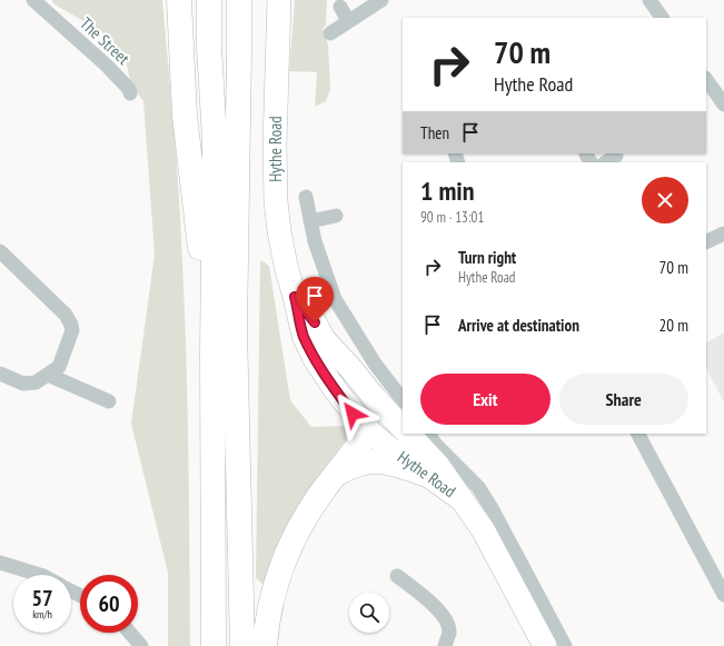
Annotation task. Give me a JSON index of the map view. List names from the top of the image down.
{
  "streets": {
    "main road": ["Hythe Road"],
    "street": ["The Street"]
  },
  "page": {
    "turn": ["70 m", "Hythe Road"],
    "then": "Then",
    "heading": ["1 min", "90 m · 13:01"],
    "list": [
      {
        "name": "Turn right",
        "note": "Hythe Road",
        "value": "70 m"
      },
      {
        "name": "Arrive at destination",
        "value": "20 m"
      }
    ],
    "buttons": ["Exit", "Share"],
    "speed": "57 km/h",
    "limit": "60"
  }
}
